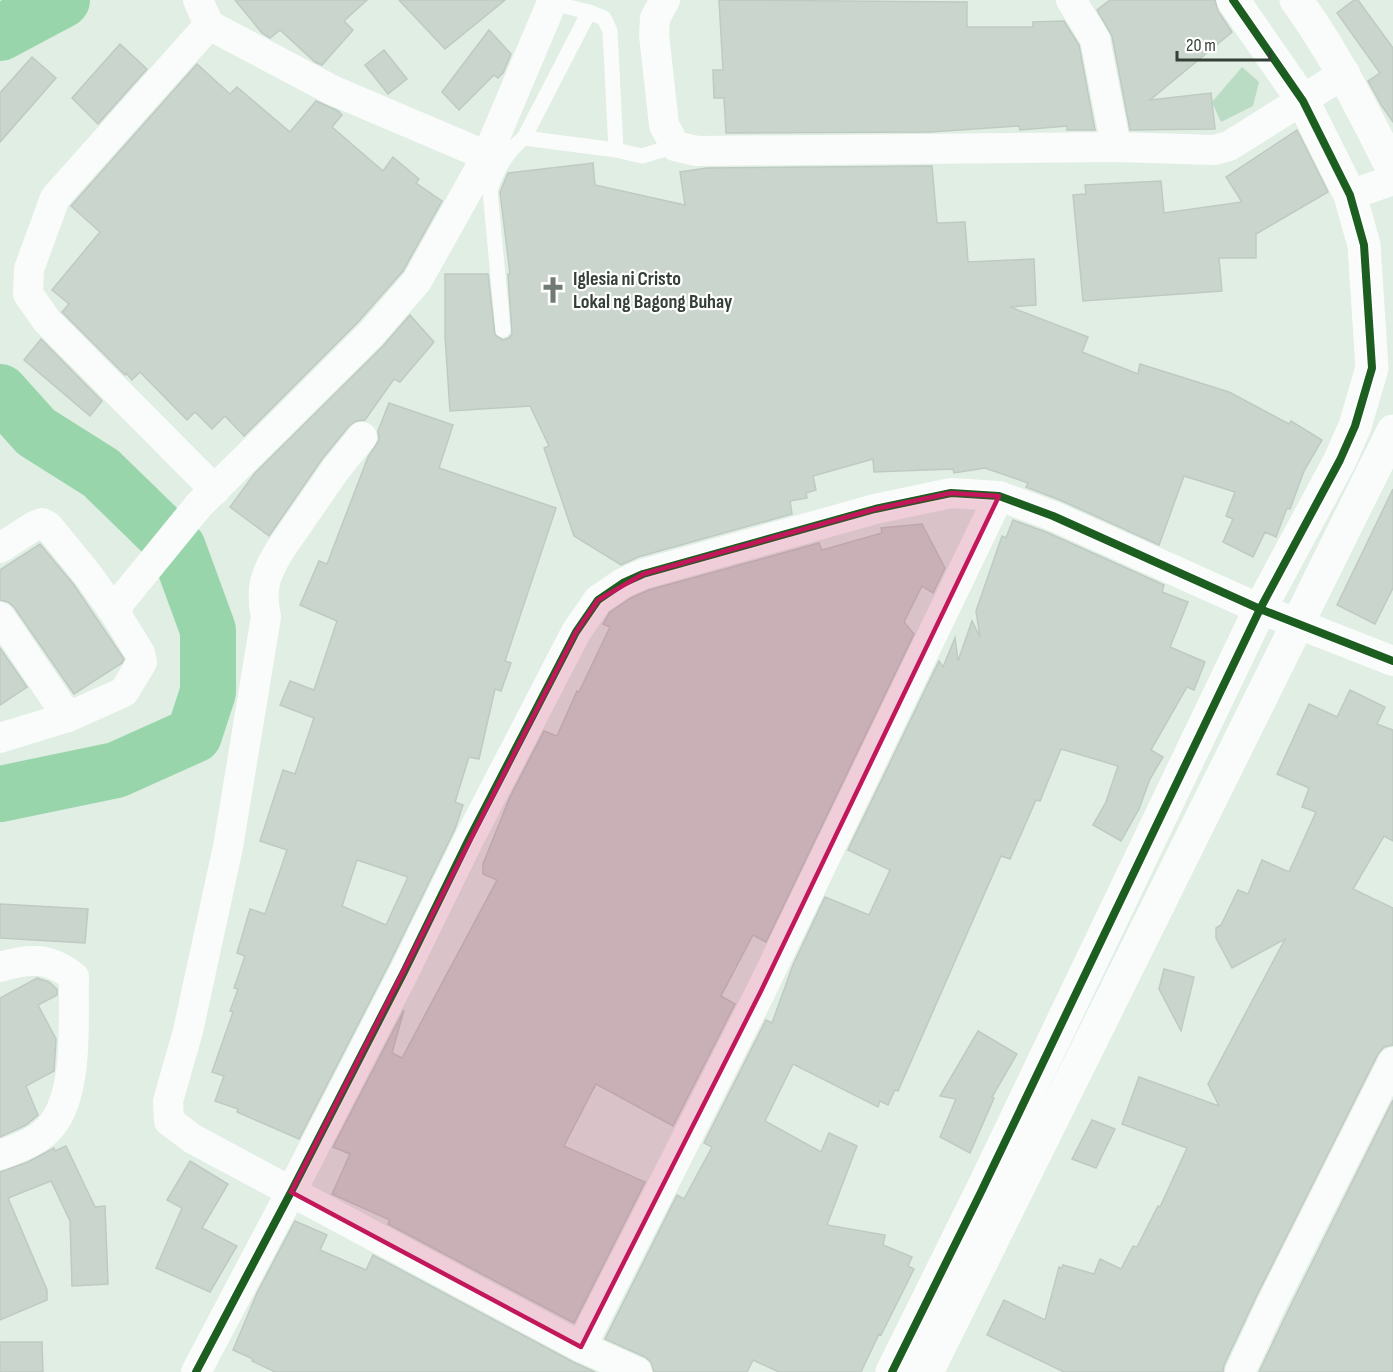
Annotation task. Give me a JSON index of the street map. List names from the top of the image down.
{
  "places": {
    "church": ["Iglesia ni Cristo Lokal ng Bagong Buhay"]
  },
  "scale_bar": "20 m"
}
